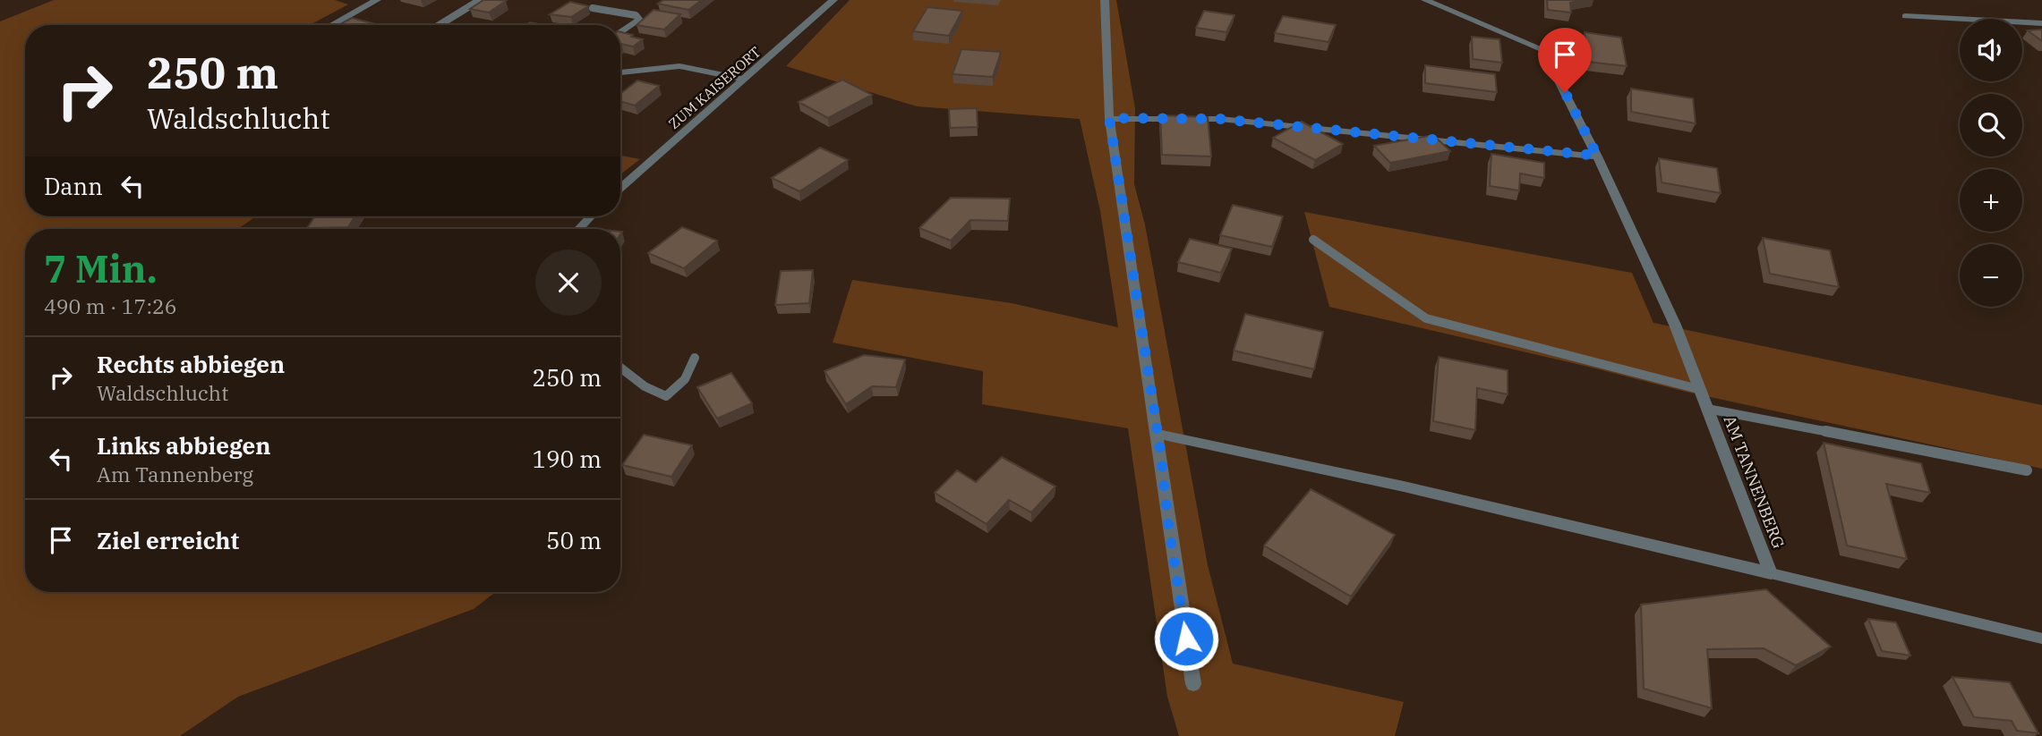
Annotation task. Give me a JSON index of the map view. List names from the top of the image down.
{
  "streets": {
    "street": ["ZUM KAISERORT", "AM TANNENBERG"]
  },
  "page": {
    "map_buttons": ["+", "−"],
    "turn": ["250 m", "Waldschlucht"],
    "then": "Dann",
    "heading": ["7 Min.", "490 m · 17:26"],
    "list": [
      {
        "name": "Rechts abbiegen",
        "note": "Waldschlucht",
        "value": "250 m"
      },
      {
        "name": "Links abbiegen",
        "note": "Am Tannenberg",
        "value": "190 m"
      },
      {
        "name": "Ziel erreicht",
        "value": "50 m"
      }
    ]
  }
}
